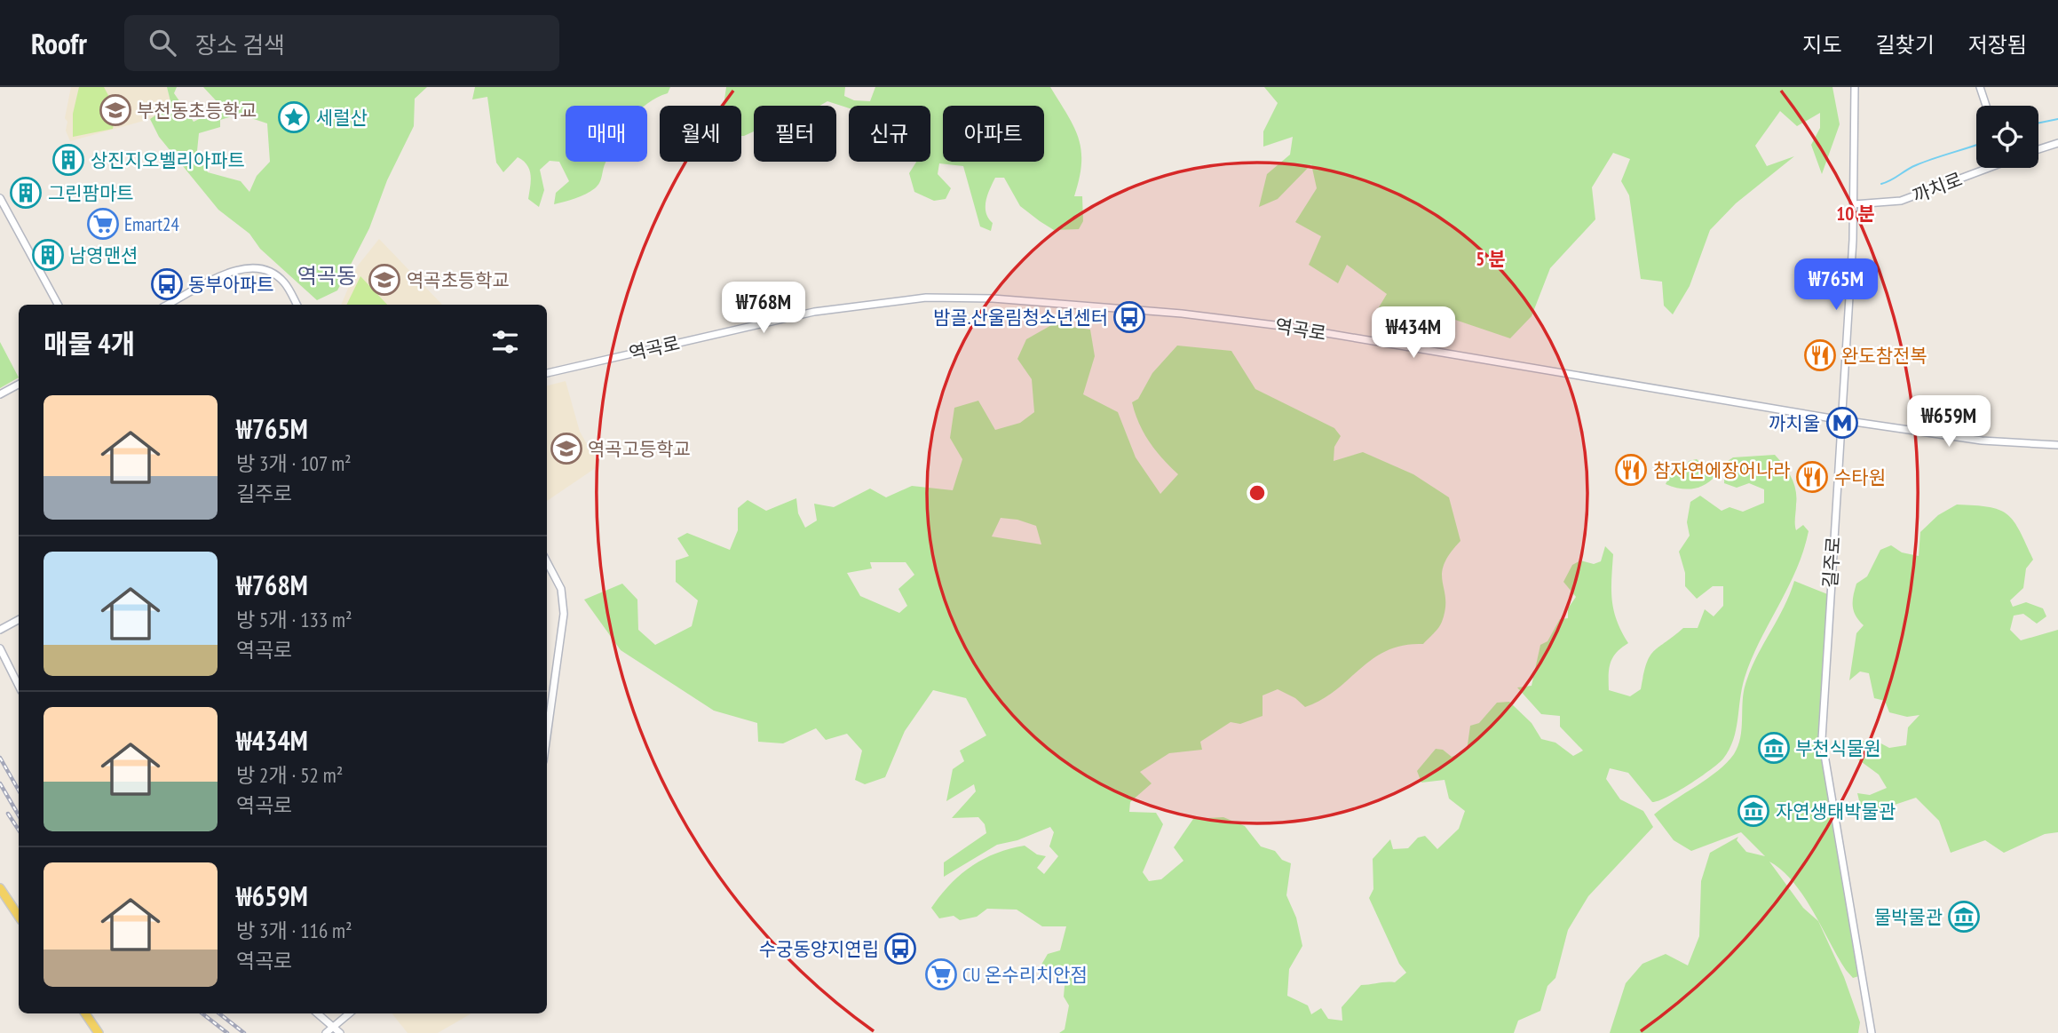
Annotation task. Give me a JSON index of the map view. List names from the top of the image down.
{
  "streets": {
    "street": ["까치로", "역곡로", "길주로"]
  },
  "crossings": [
    ["까치로", "길주로"],
    ["역곡로", "길주로"]
  ],
  "districts": ["역곡동"],
  "places": {
    "school or university": ["부천동초등학교", "역곡초등학교", "역곡고등학교"],
    "place": ["세럴산"],
    "building": ["상진지오벨리아파트", "그린팜마트", "남영맨션"],
    "supermarket": ["Emart24", "CU 온수리치안점"],
    "bus stop": ["동부아파트", "밤골.산울림청소년센터", "수궁동양지연립"],
    "restaurant": ["완도참전복", "참자연에장어나라", "수타원"],
    "metro station": ["까치울"],
    "museum": ["부천식물원", "자연생태박물관", "물박물관"]
  },
  "page": {
    "header": "Roofr",
    "search": "장소 검색",
    "nav": ["지도", "길찾기", "저장됨"],
    "chip": [
      "매매",
      "월세",
      "필터",
      "신규",
      "아파트"
    ],
    "price": [
      "₩765M",
      "₩768M",
      "₩434M",
      "₩659M"
    ],
    "heading": "매물 4개",
    "list": [
      {
        "name": "₩765M",
        "note": "방 3개 · 107 m² · 길주로"
      },
      {
        "name": "₩768M",
        "note": "방 5개 · 133 m² · 역곡로"
      },
      {
        "name": "₩434M",
        "note": "방 2개 · 52 m² · 역곡로"
      },
      {
        "name": "₩659M",
        "note": "방 3개 · 116 m² · 역곡로"
      }
    ]
  },
  "rings": ["10 분", "5 분"]
}
